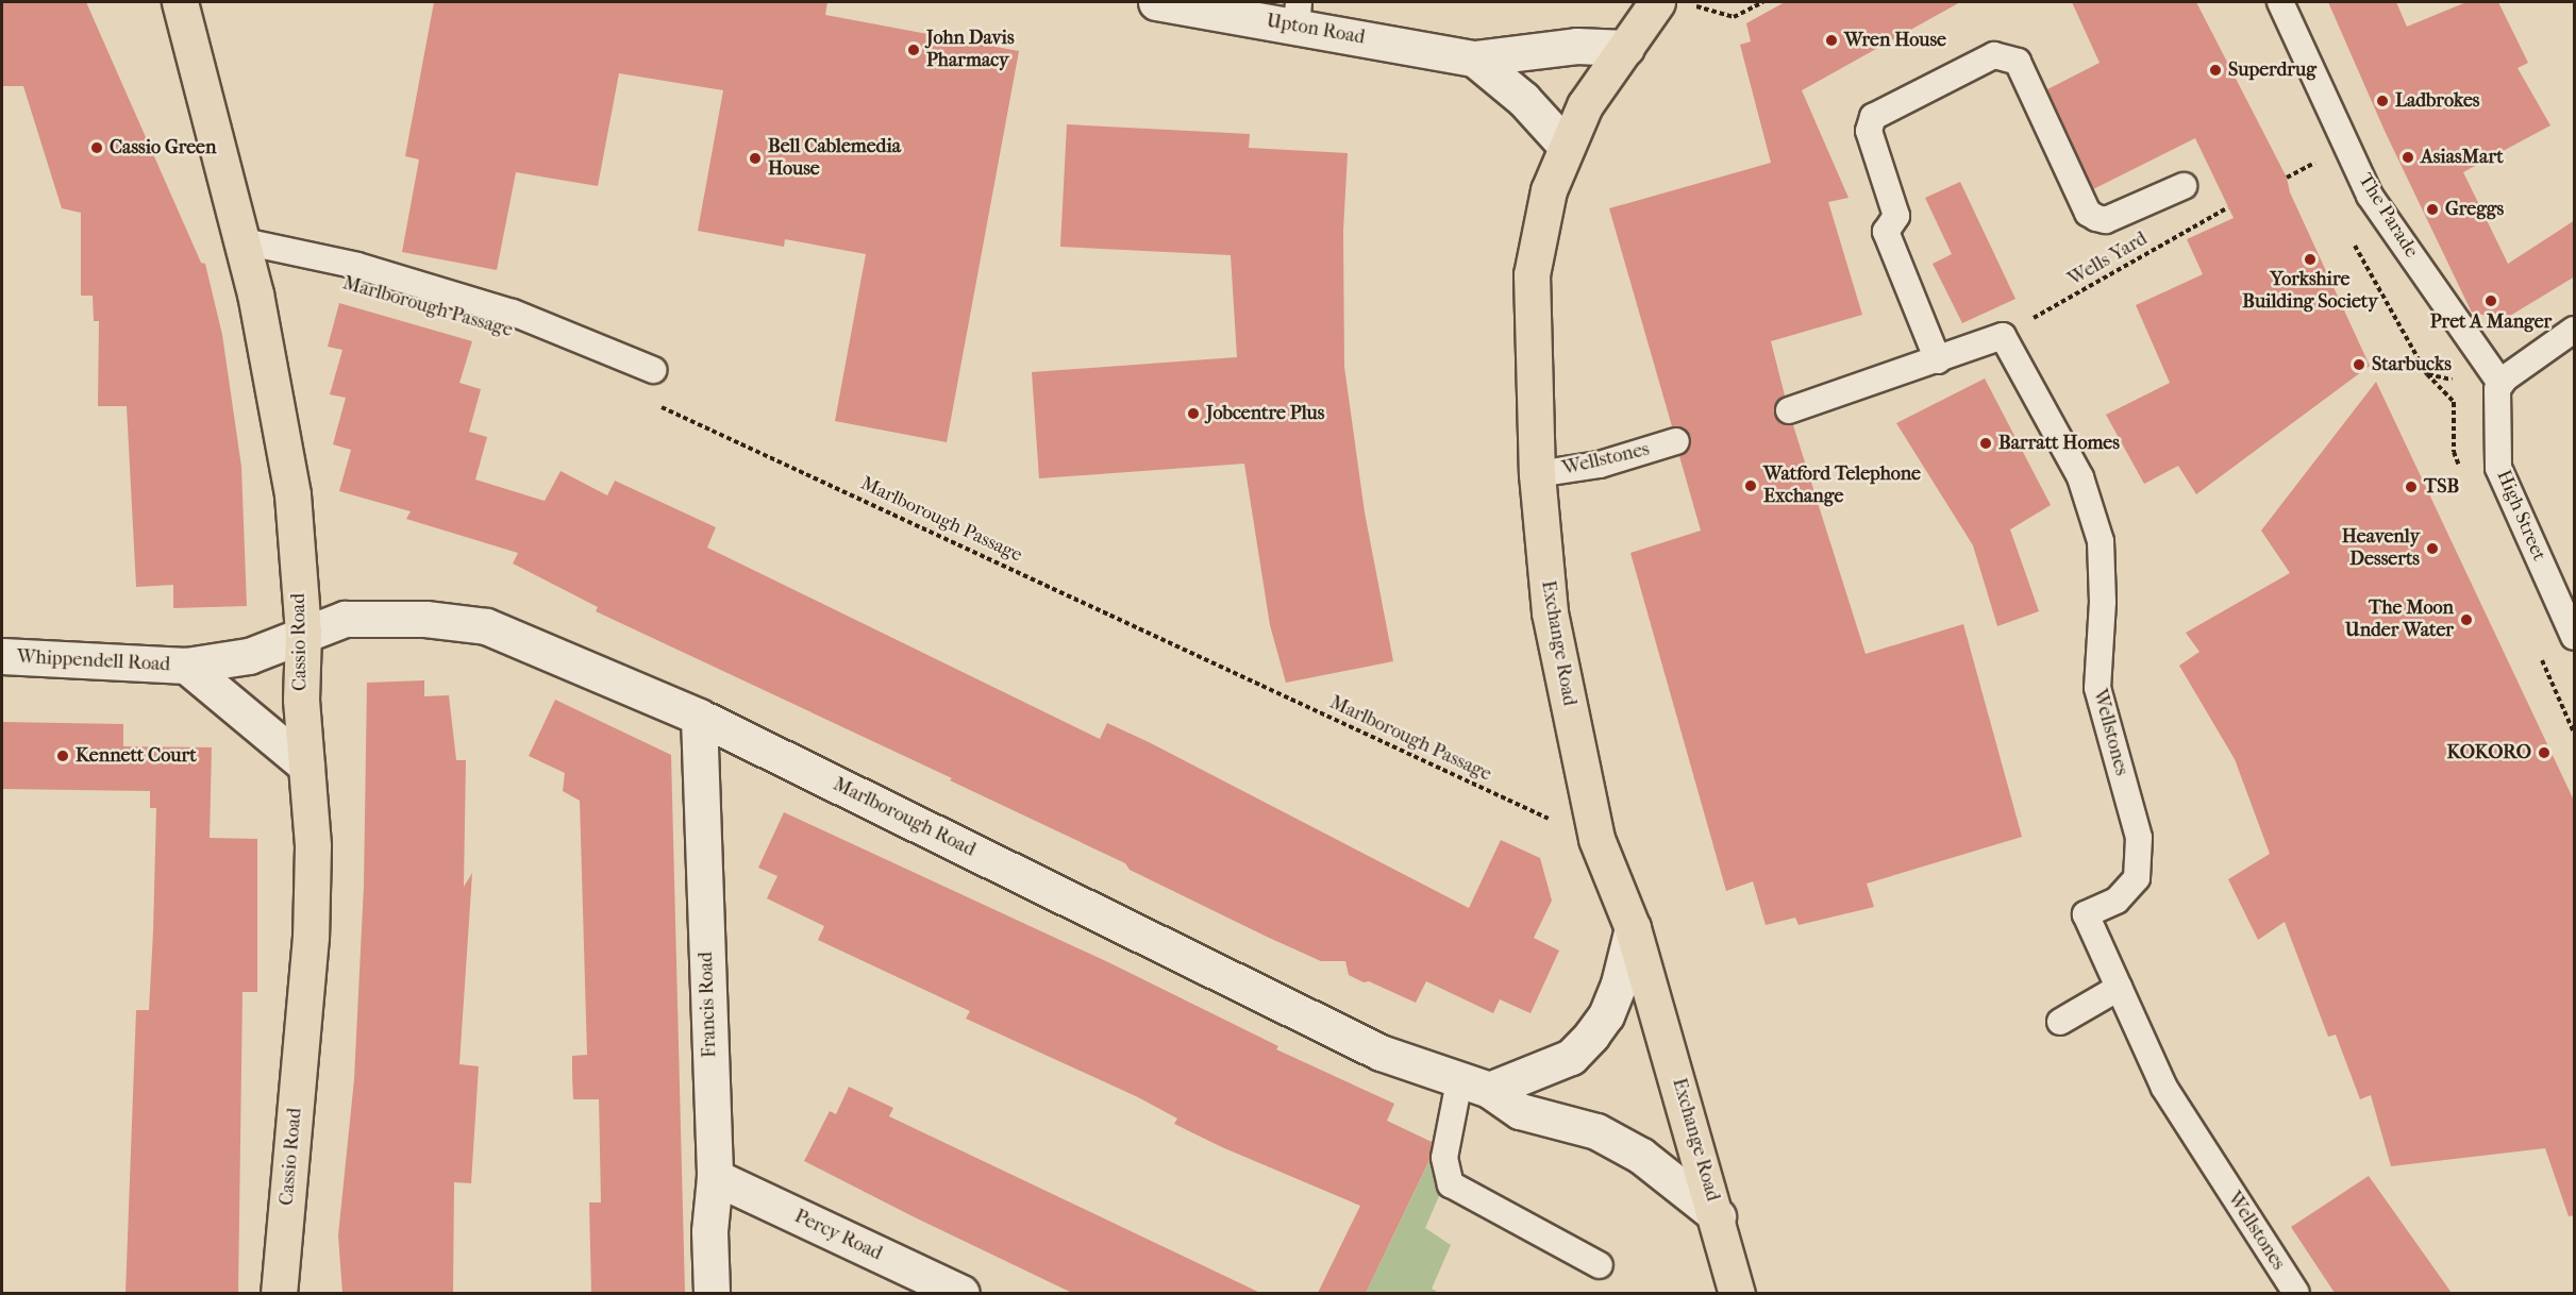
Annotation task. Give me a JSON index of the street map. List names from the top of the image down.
{
  "streets": {
    "main road": ["Cassio Road", "Exchange Road"],
    "street": [
      "Upton Road",
      "Whippendell Road",
      "Marlborough Road",
      "Francis Road",
      "Percy Road"
    ],
    "lane": ["The Parade", "Wellstones", "High Street"],
    "path": ["Wells Yard", "Marlborough Passage"]
  },
  "crossings": [
    ["Upton Road", "Exchange Road"],
    ["The Parade", "High Street"],
    ["Wells Yard", "Wellstones"],
    ["Marlborough Passage", "Exchange Road"],
    ["Wellstones", "Exchange Road"],
    ["Cassio Road", "Whippendell Road"],
    ["Cassio Road", "Marlborough Road"],
    ["Exchange Road", "Marlborough Road"],
    ["Whippendell Road", "Marlborough Road"],
    ["Marlborough Road", "Francis Road"],
    ["Francis Road", "Percy Road"]
  ],
  "places": [
    "Wren House",
    "John Davis Pharmacy",
    "Superdrug",
    "Ladbrokes",
    "Cassio Green",
    "AsiasMart",
    "Bell Cablemedia House",
    "Greggs",
    "Yorkshire Building Society",
    "Pret A Manger",
    "Starbucks",
    "Jobcentre Plus",
    "Barratt Homes",
    "Watford Telephone Exchange",
    "TSB",
    "Heavenly Desserts",
    "The Moon Under Water",
    "KOKORO",
    "Kennett Court"
  ]
}
